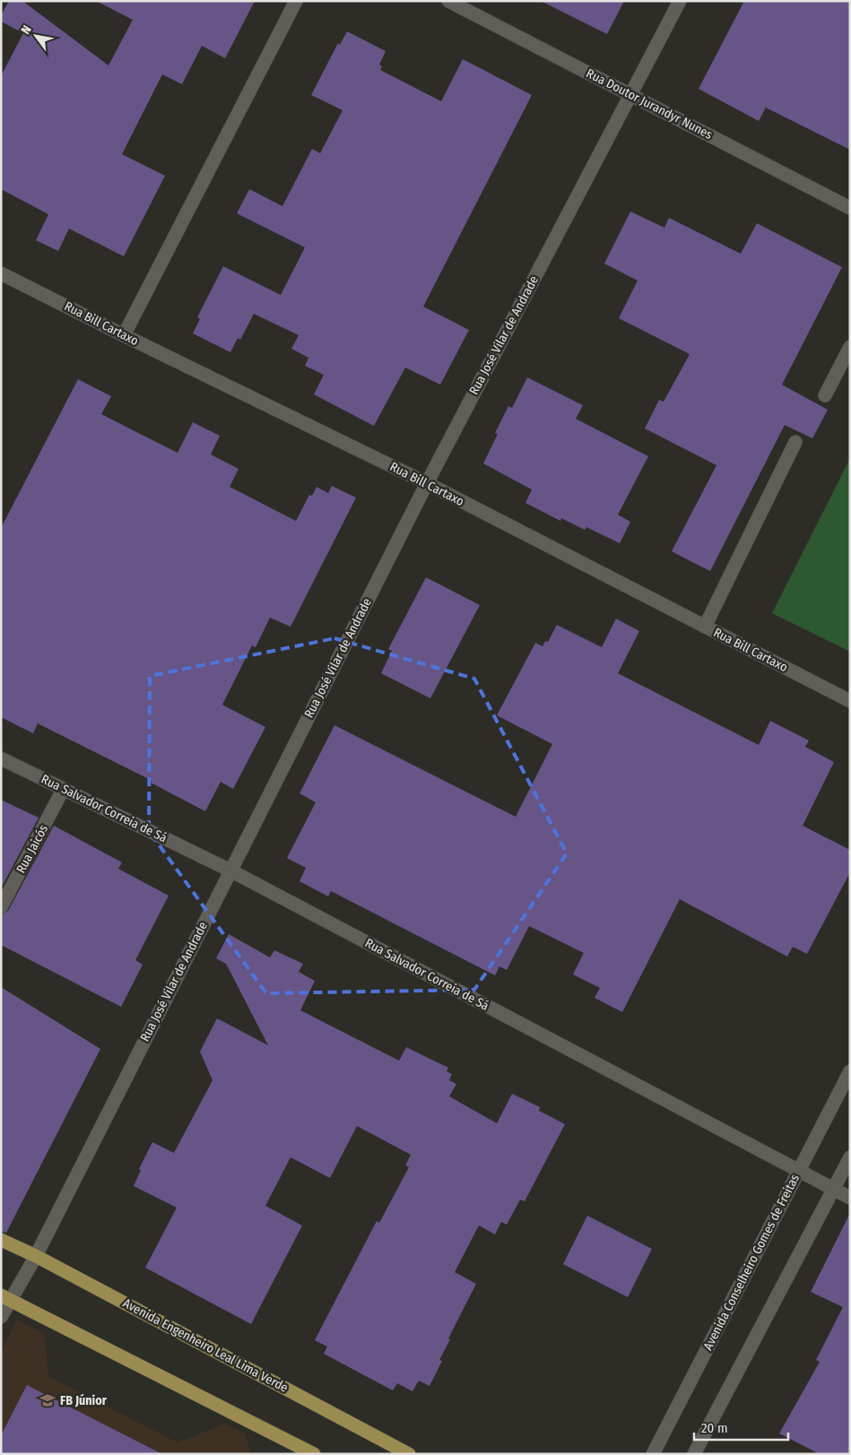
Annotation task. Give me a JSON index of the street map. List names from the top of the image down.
{
  "streets": {
    "main road": ["Avenida Engenheiro Leal Lima Verde"],
    "street": [
      "Rua Doutor Jurandyr Nunes",
      "Rua Bill Cartaxo",
      "Rua José Vilar de Andrade",
      "Rua Salvador Correia de Sá",
      "Rua Jaicós",
      "Avenida Conselheiro Gomes de Freitas"
    ]
  },
  "crossings": [
    ["Rua Doutor Jurandyr Nunes", "Rua José Vilar de Andrade"],
    ["Rua Bill Cartaxo", "Rua José Vilar de Andrade"],
    ["Rua José Vilar de Andrade", "Rua Salvador Correia de Sá"],
    ["Rua José Vilar de Andrade", "Avenida Engenheiro Leal Lima Verde"],
    ["Rua Salvador Correia de Sá", "Rua Jaicós"],
    ["Rua Salvador Correia de Sá", "Avenida Conselheiro Gomes de Freitas"]
  ],
  "places": {
    "school or university": ["FB Júnior"]
  },
  "scale_bar": "20 m",
  "north": "top left"
}
